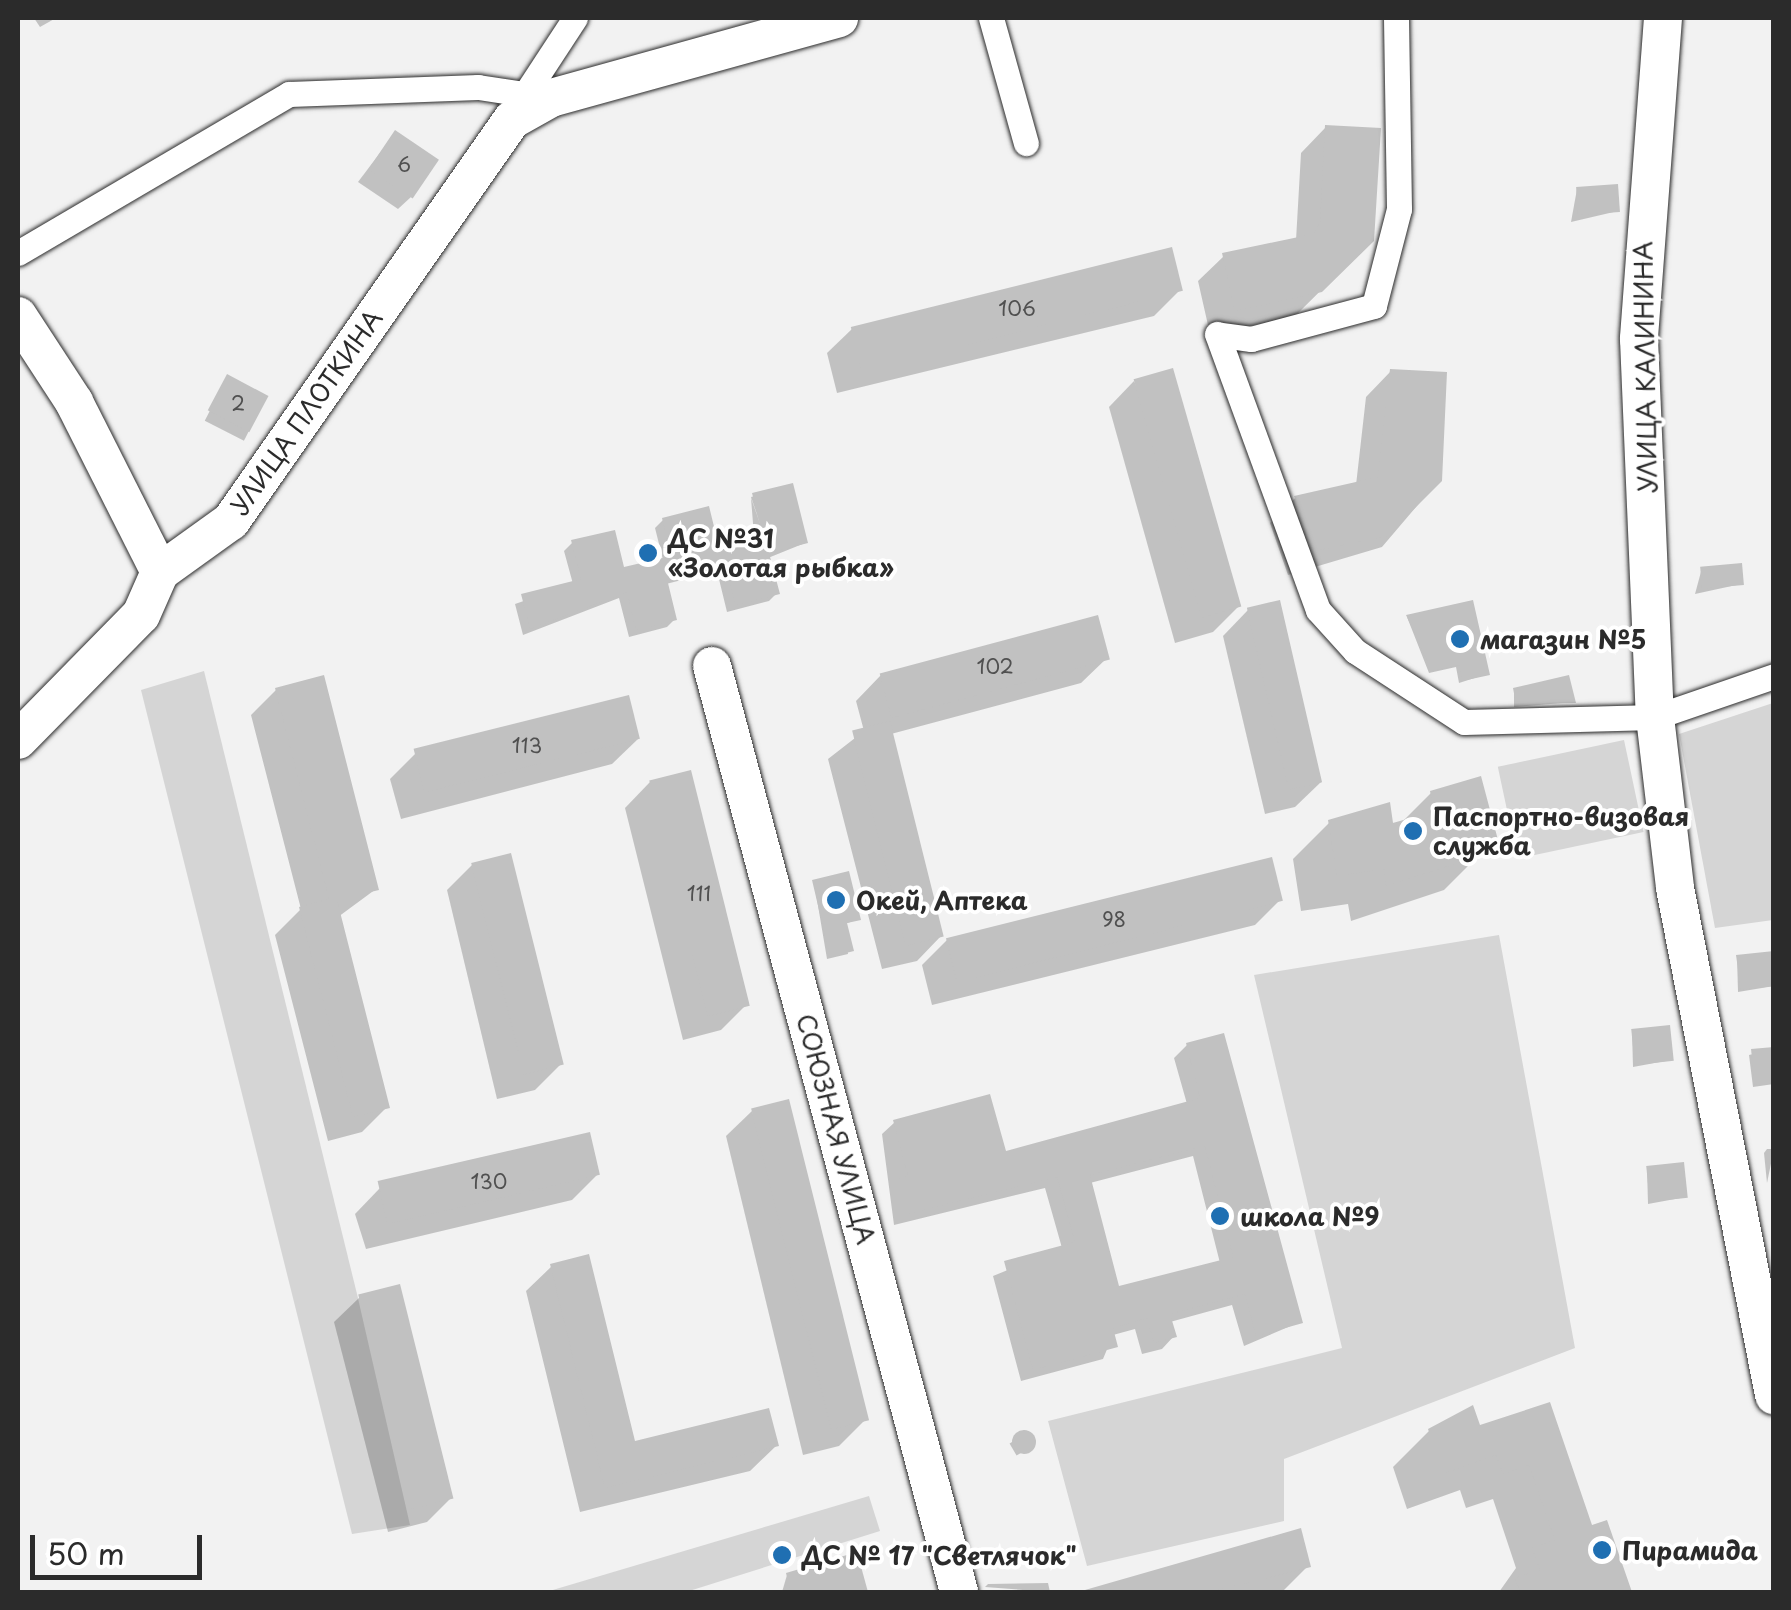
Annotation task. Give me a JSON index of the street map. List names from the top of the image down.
{
  "streets": {
    "street": ["УЛИЦА КАЛИНИНА", "УЛИЦА ПЛОТКИНА", "СОЮЗНАЯ УЛИЦА"]
  },
  "places": [
    "ДС №31 «Золотая рыбка»",
    "магазин №5",
    "Паспортно-визовая служба",
    "Окей, Аптека",
    "школа №9",
    "Пирамида",
    "ДС № 17 \"Светлячок\""
  ],
  "house_numbers": [
    "6",
    "106",
    "2",
    "102",
    "113",
    "111",
    "98",
    "130"
  ],
  "scale_bar": "50 m"
}
